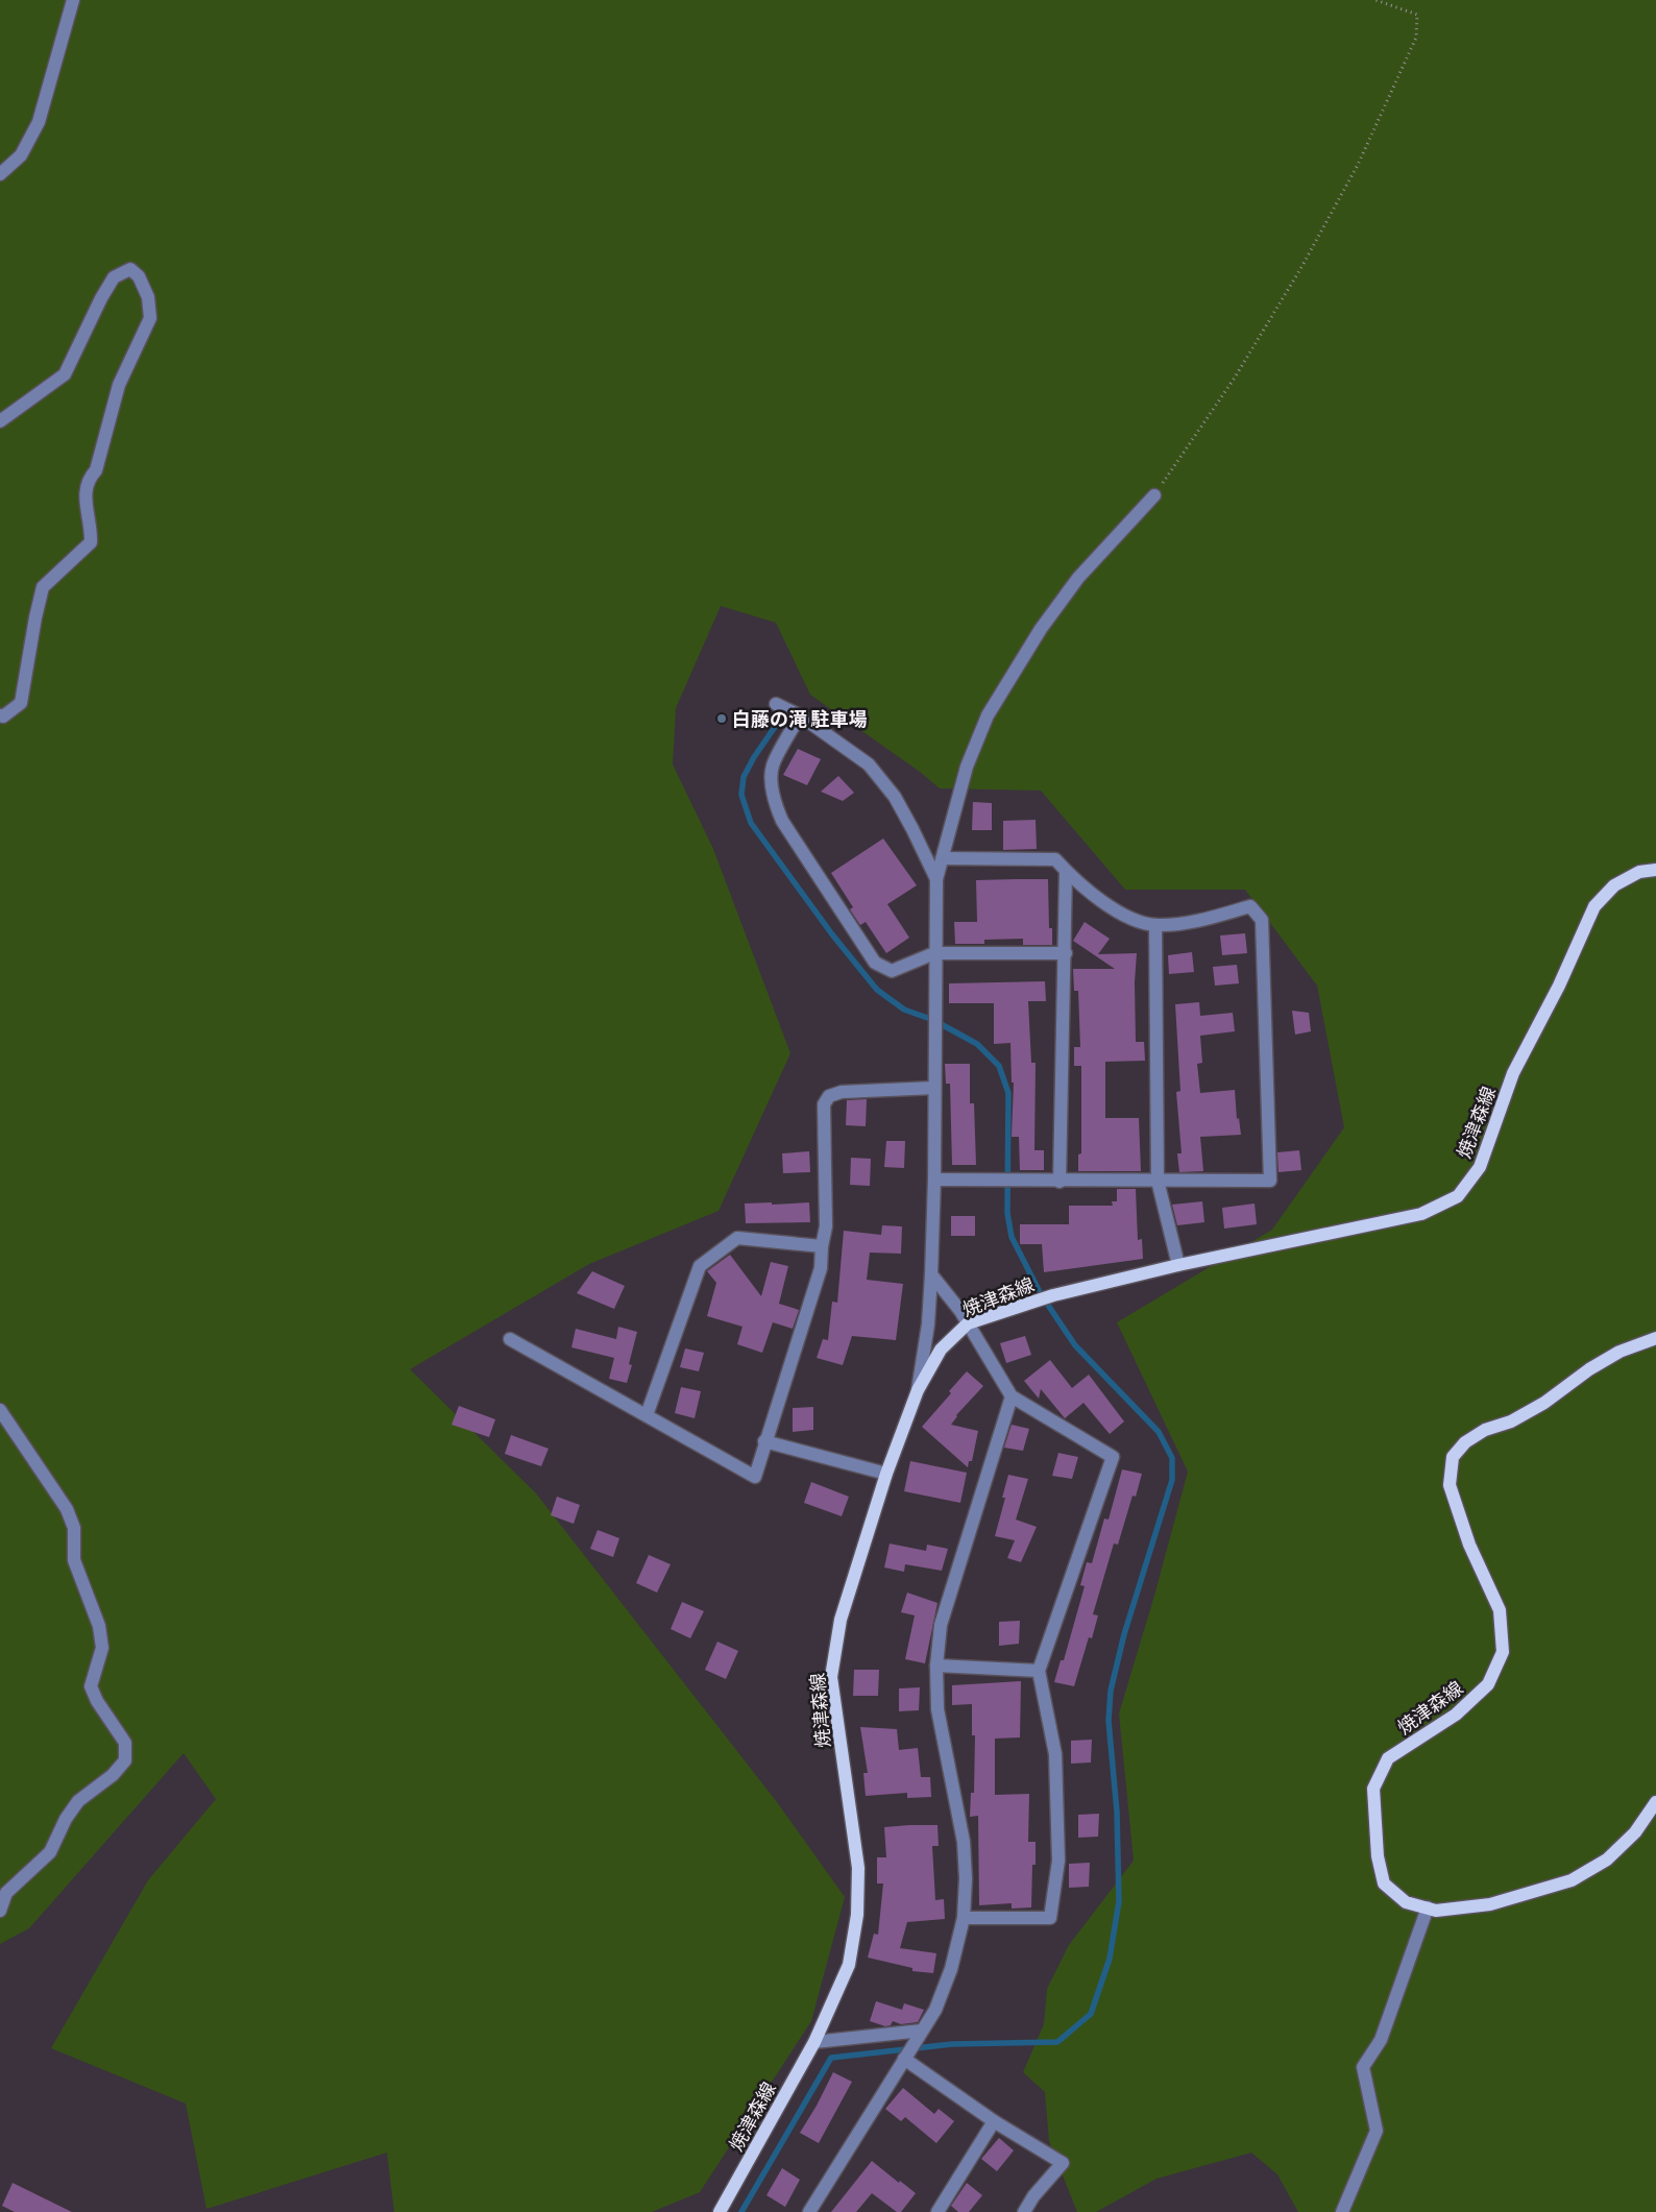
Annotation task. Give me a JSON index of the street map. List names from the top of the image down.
{
  "streets": {
    "main road": ["焼津森線"]
  },
  "places": ["白藤の滝 駐車場"]
}
